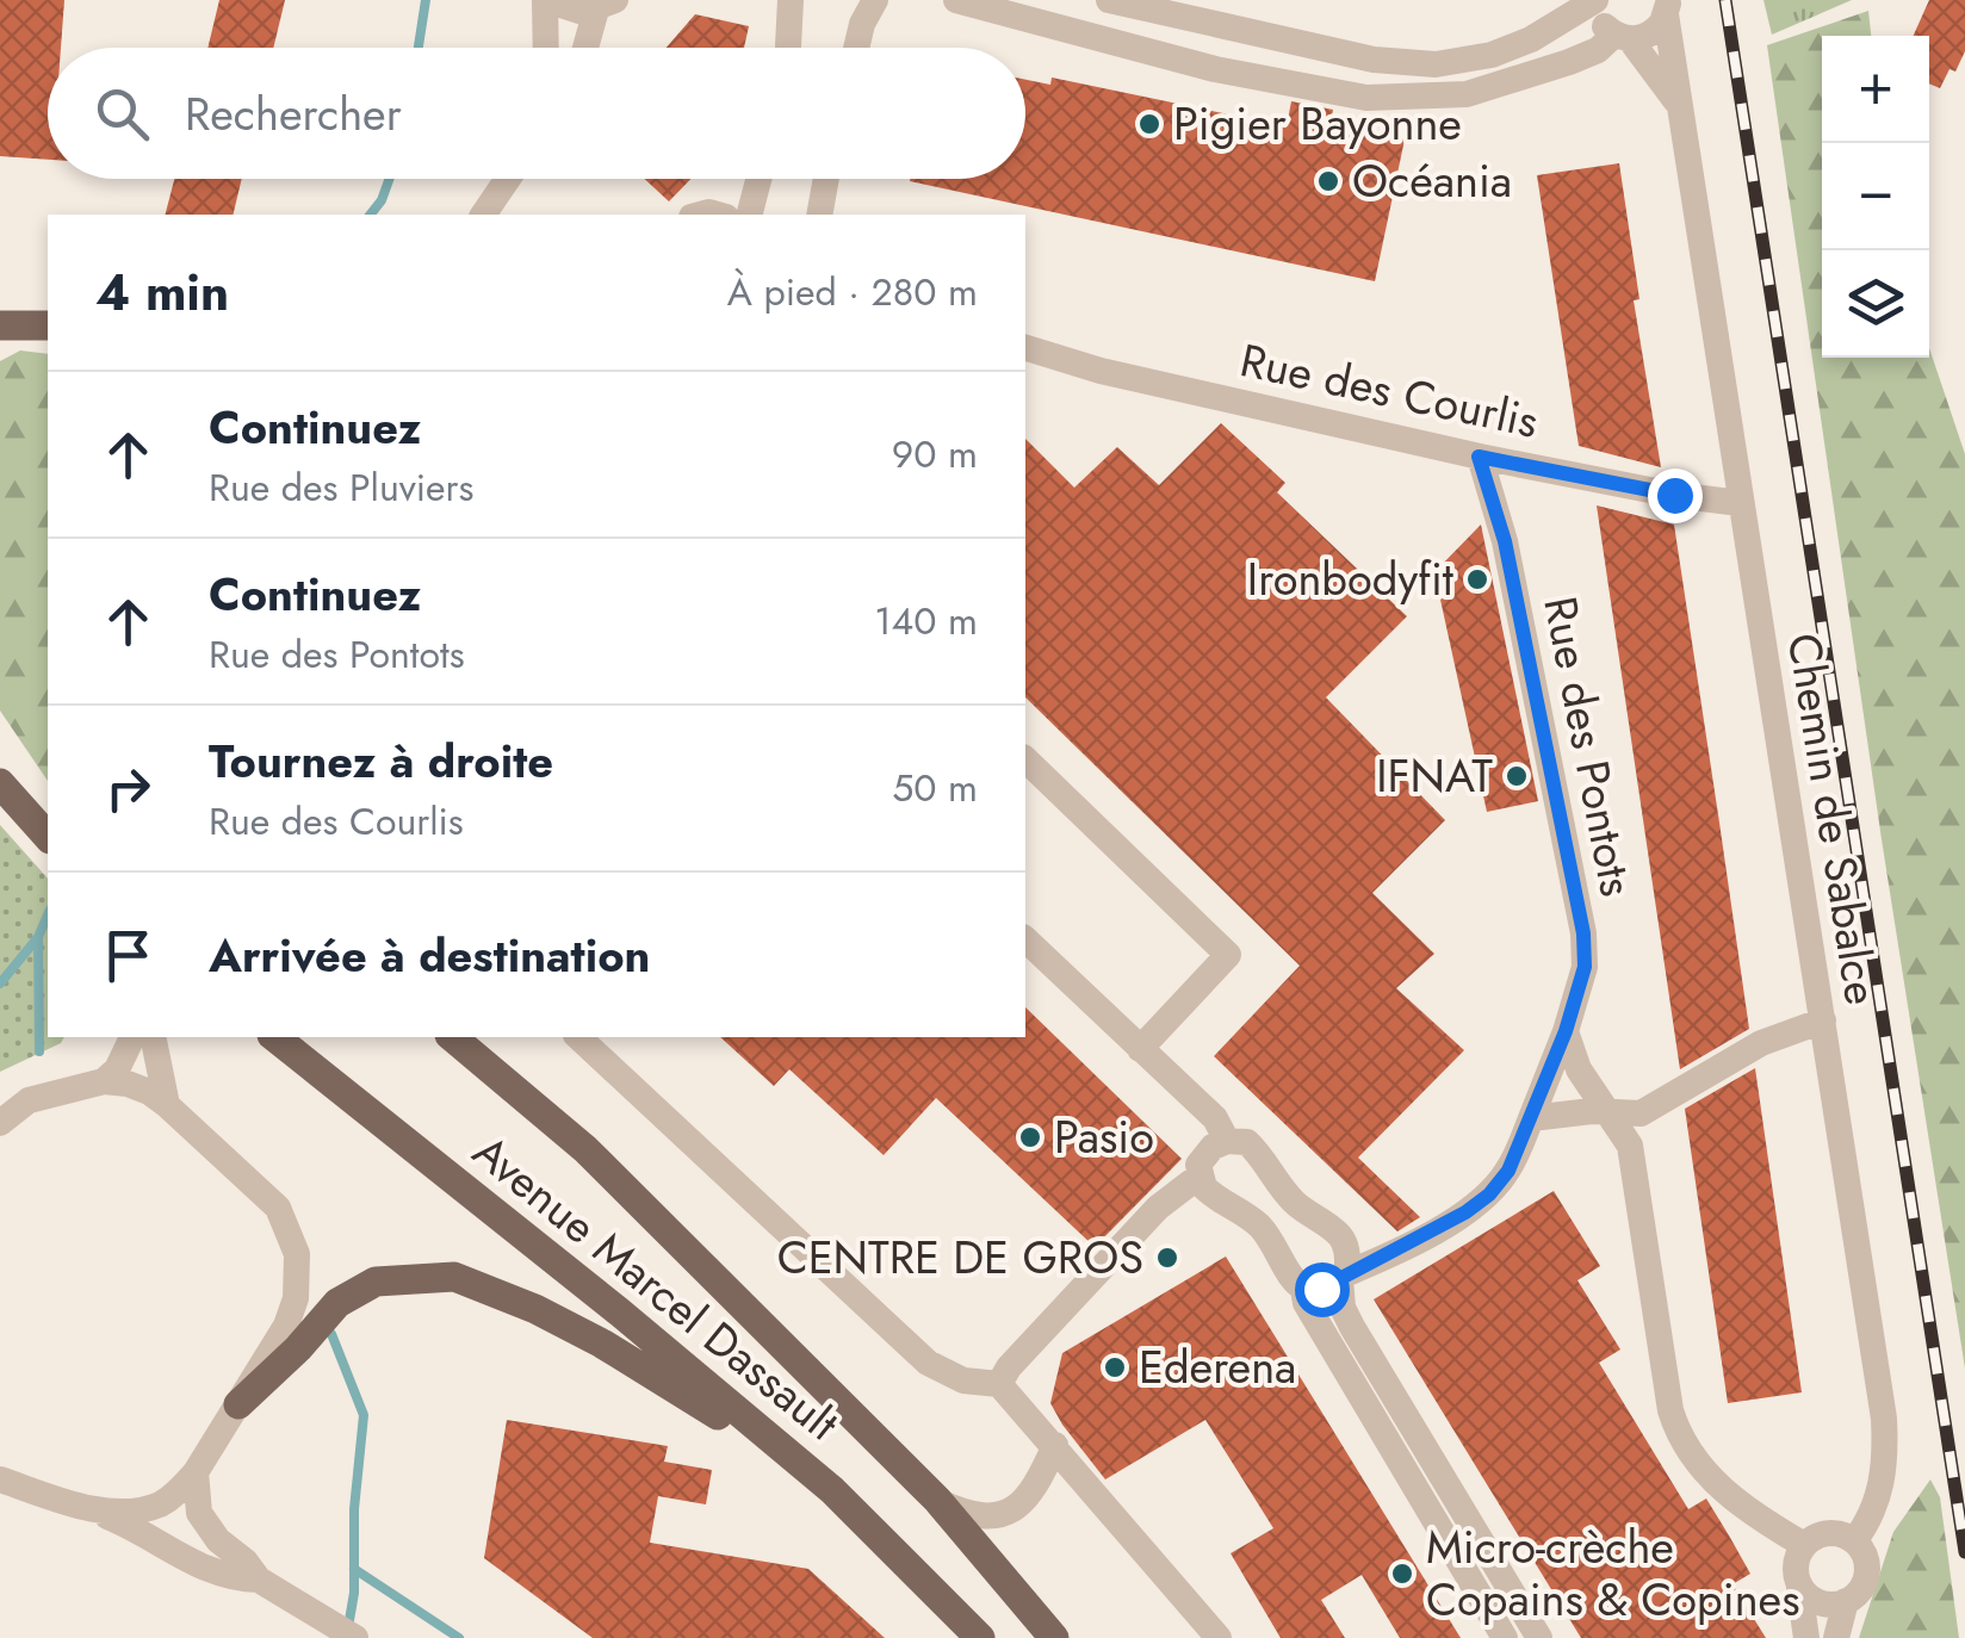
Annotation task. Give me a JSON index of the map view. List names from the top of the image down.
{
  "streets": {
    "main road": ["Avenue Marcel Dassault"],
    "street": ["Rue des Courlis", "Rue des Pontots", "Chemin de Sabalce"]
  },
  "crossings": [
    ["Rue des Courlis", "Rue des Pontots"],
    ["Rue des Courlis", "Chemin de Sabalce"]
  ],
  "places": [
    "Pigier Bayonne",
    "Océania",
    "Ironbodyfit",
    "IFNAT",
    "Pasio",
    "CENTRE DE GROS",
    "Ederena",
    "Micro-crèche Copains & Copines"
  ],
  "page": {
    "map_buttons": ["+", "−"],
    "search": "Rechercher",
    "heading": ["4 min", "À pied · 280 m"],
    "list": [
      ["Continuez", "Rue des Pluviers", "90 m"],
      ["Continuez", "Rue des Pontots", "140 m"],
      ["Tournez à droite", "Rue des Courlis", "50 m"],
      "Arrivée à destination"
    ]
  }
}
